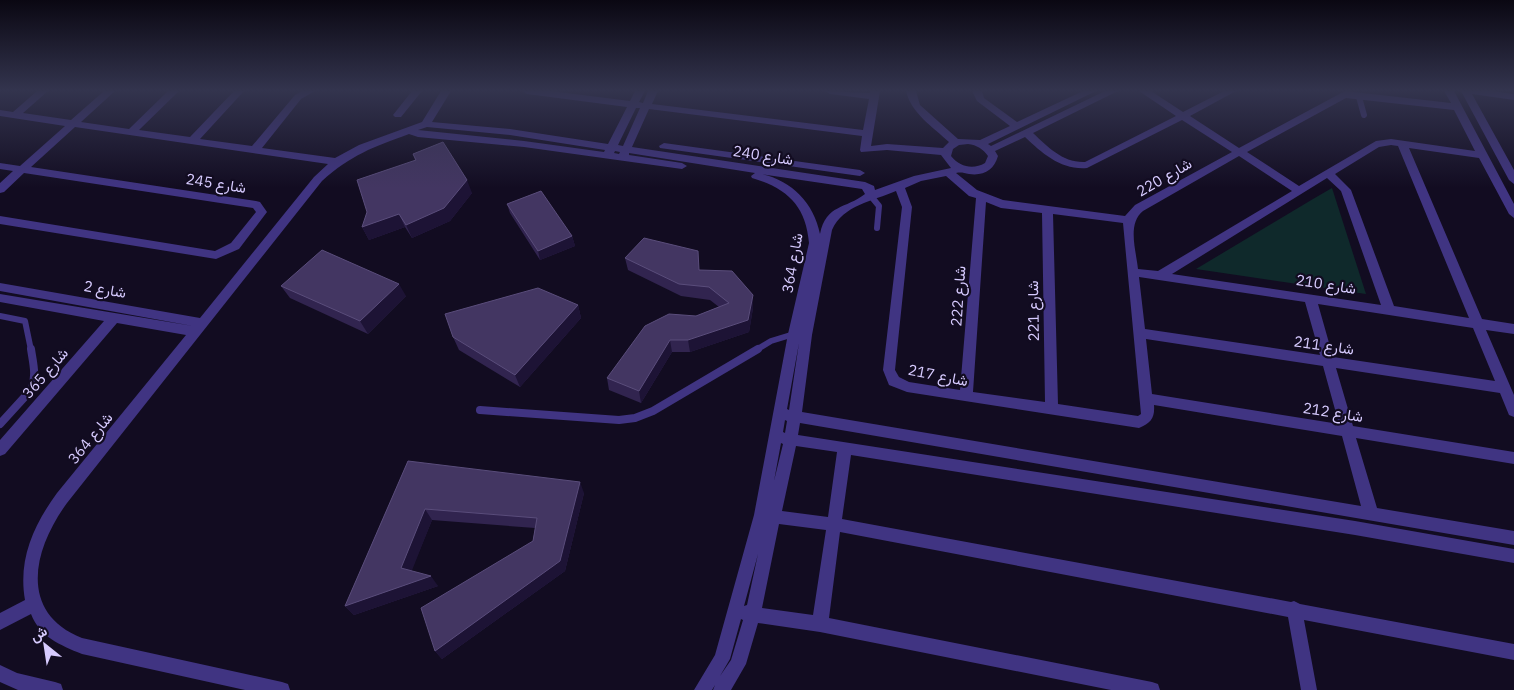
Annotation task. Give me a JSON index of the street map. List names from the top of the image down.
{
  "streets": {
    "street": [
      "شارع 240",
      "شارع 220",
      "شارع 245",
      "شارع 364",
      "شارع 210",
      "شارع 2",
      "شارع 222",
      "شارع 221",
      "شارع 211",
      "شارع 365",
      "شارع 217",
      "شارع 212"
    ]
  },
  "crossings": [
    ["شارع 240", "شارع 364"],
    ["شارع 364", "شارع 2"],
    ["شارع 2", "شارع 365"],
    ["شارع 222", "شارع 217"],
    ["شارع 221", "شارع 217"],
    ["شارع 217", "شارع 212"]
  ],
  "north": "top left"
}
